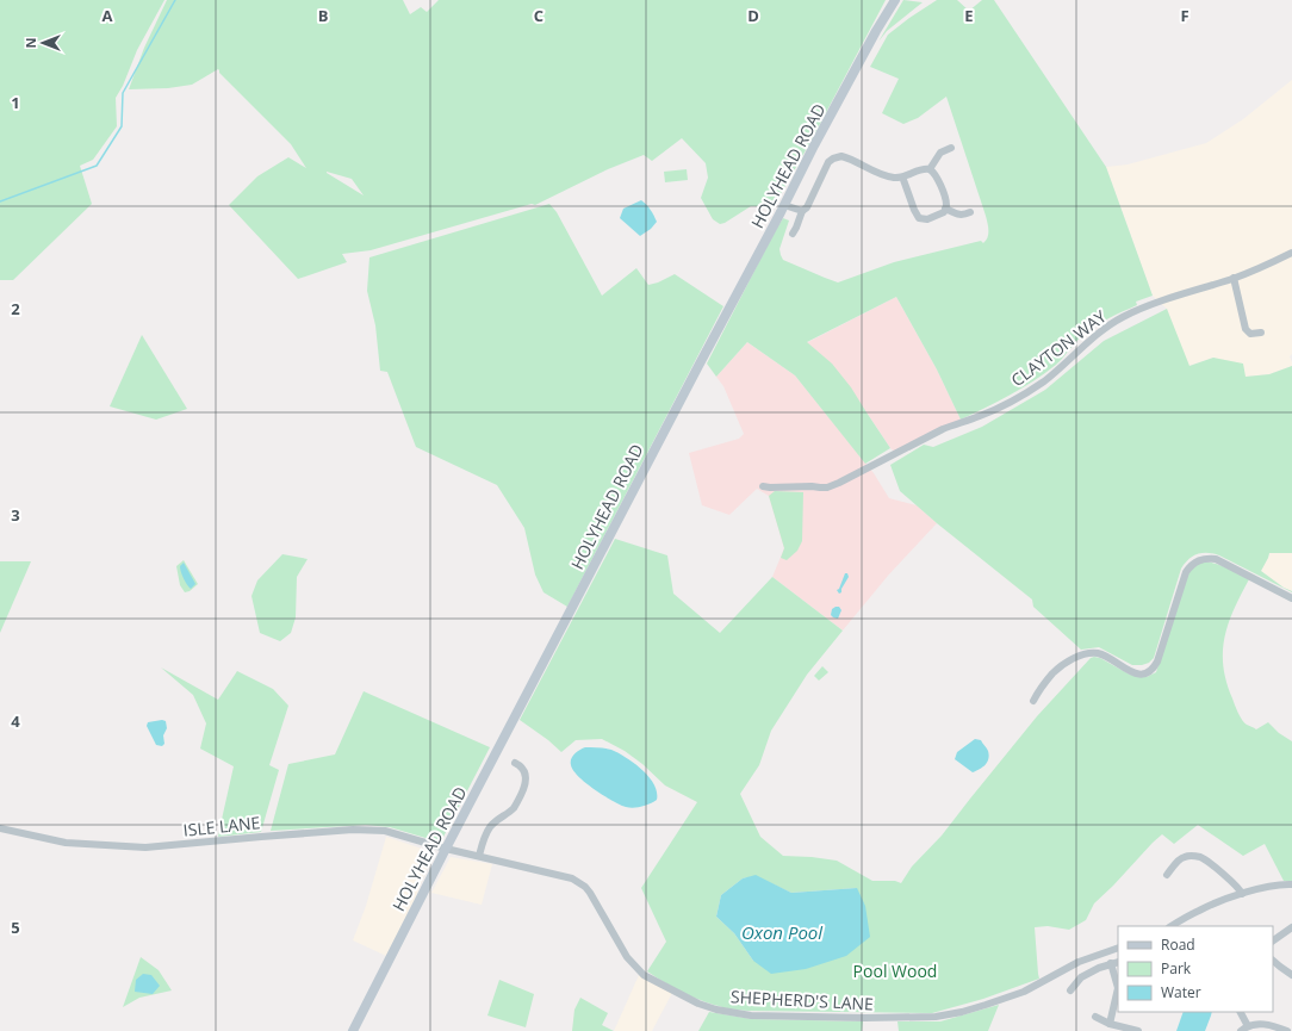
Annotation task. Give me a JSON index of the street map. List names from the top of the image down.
{
  "streets": {
    "main road": ["HOLYHEAD ROAD"],
    "street": ["CLAYTON WAY", "ISLE LANE", "SHEPHERD'S LANE"]
  },
  "crossings": [
    ["HOLYHEAD ROAD", "ISLE LANE"],
    ["HOLYHEAD ROAD", "SHEPHERD'S LANE"],
    ["ISLE LANE", "SHEPHERD'S LANE"]
  ],
  "water": ["Oxon Pool"],
  "parks": ["Pool Wood"],
  "legend": ["Road", "Park", "Water"],
  "north": "left",
  "grid": {
    "columns": [
      "A",
      "B",
      "C",
      "D",
      "E",
      "F"
    ],
    "rows": [
      "1",
      "2",
      "3",
      "4",
      "5"
    ]
  }
}
